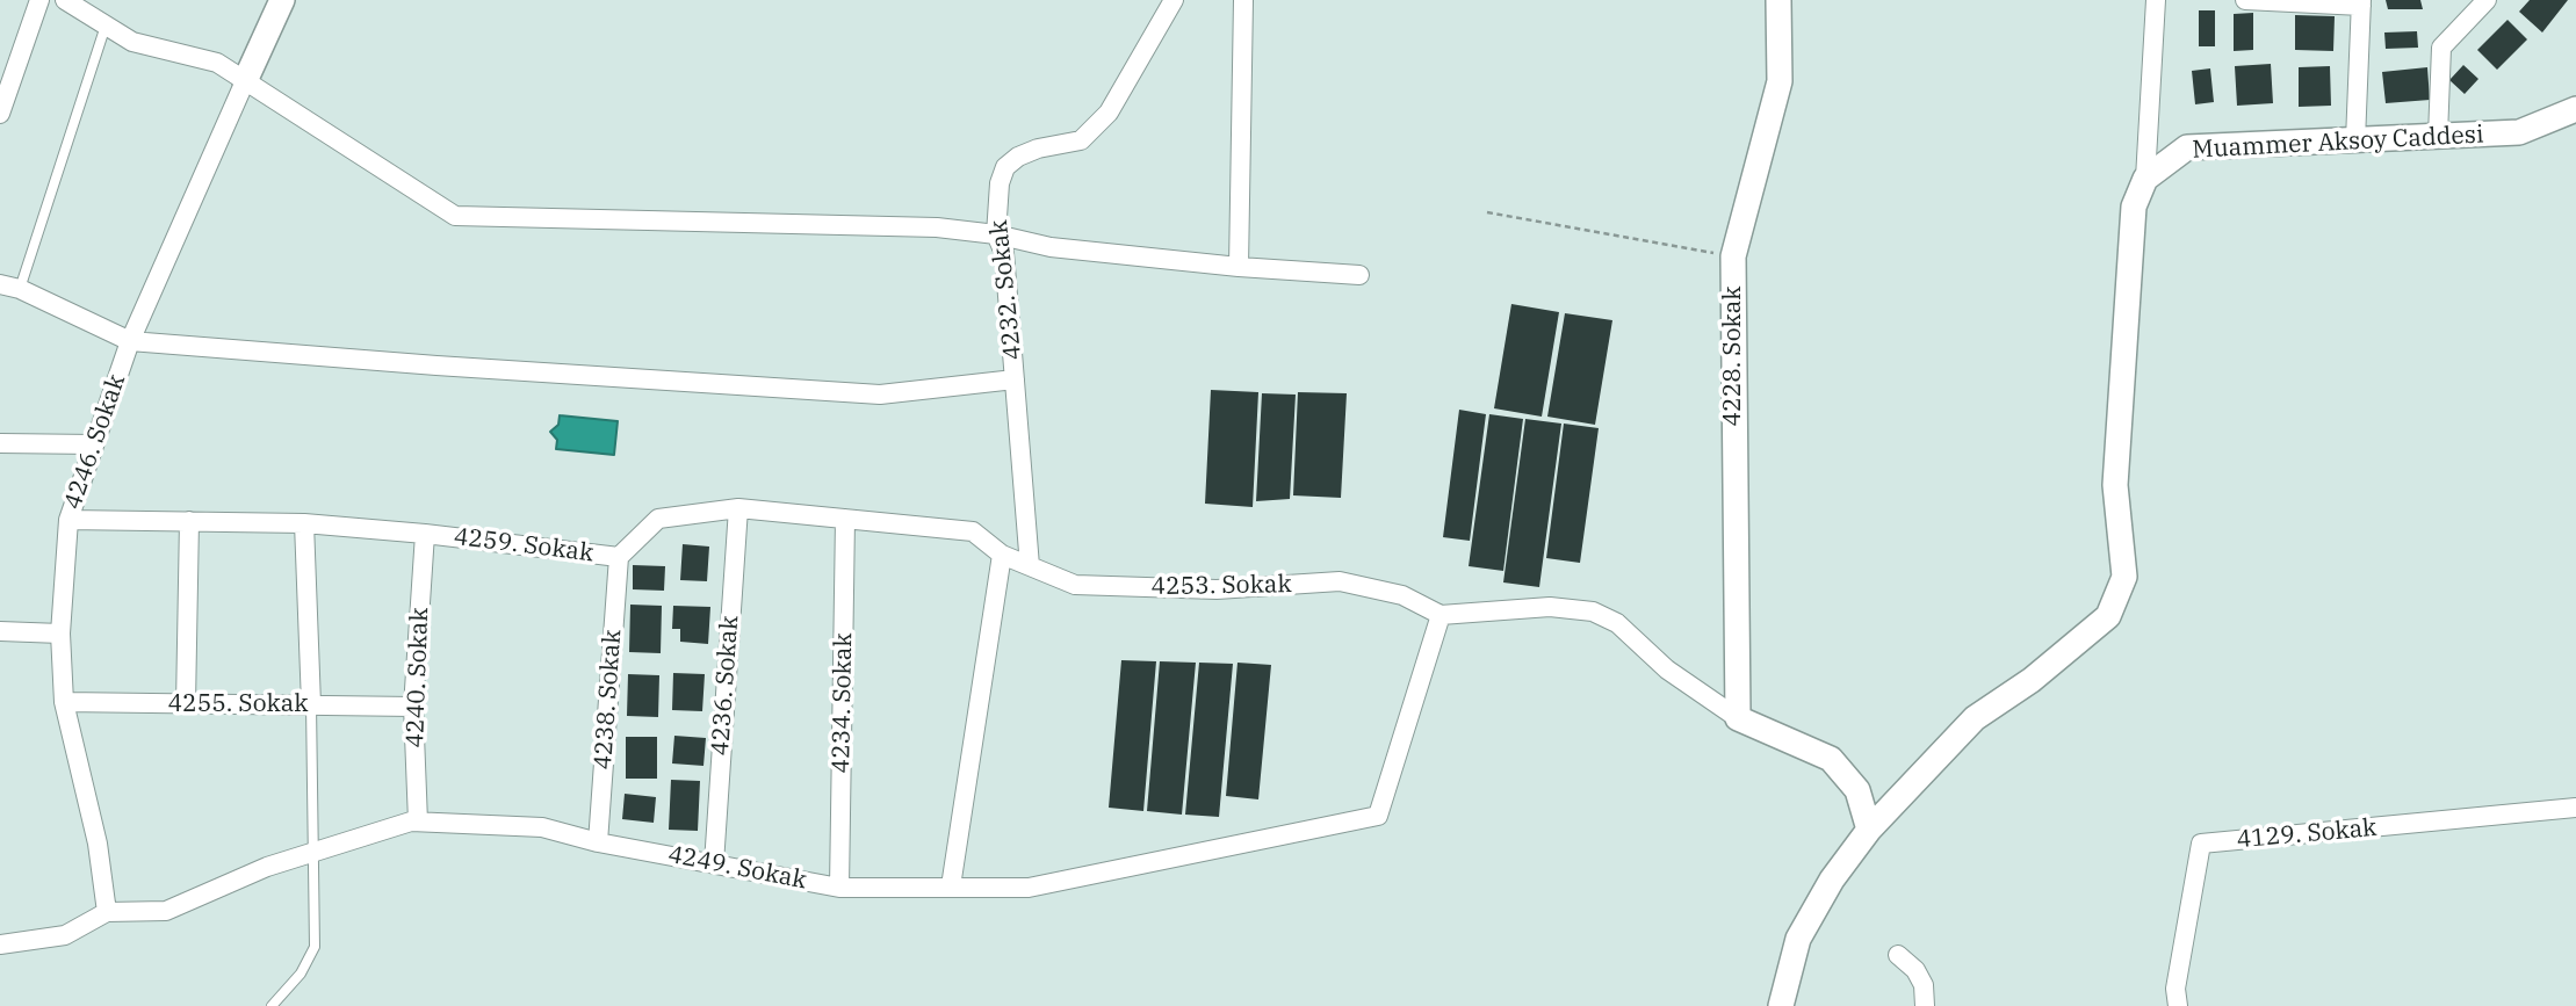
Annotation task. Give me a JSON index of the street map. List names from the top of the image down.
{
  "streets": {
    "street": [
      "Muammer Aksoy Caddesi",
      "4232. Sokak",
      "4228. Sokak",
      "4246. Sokak",
      "4259. Sokak",
      "4253. Sokak",
      "4240. Sokak",
      "4236. Sokak",
      "4238. Sokak",
      "4234. Sokak",
      "4255. Sokak",
      "4129. Sokak",
      "4249. Sokak"
    ]
  },
  "crossings": [
    ["4232. Sokak", "4253. Sokak"],
    ["4246. Sokak", "4259. Sokak"],
    ["4246. Sokak", "4255. Sokak"],
    ["4246. Sokak", "4249. Sokak"],
    ["4259. Sokak", "4253. Sokak"],
    ["4259. Sokak", "4240. Sokak"],
    ["4259. Sokak", "4236. Sokak"],
    ["4259. Sokak", "4238. Sokak"],
    ["4259. Sokak", "4234. Sokak"],
    ["4253. Sokak", "4249. Sokak"],
    ["4240. Sokak", "4255. Sokak"],
    ["4240. Sokak", "4249. Sokak"],
    ["4236. Sokak", "4249. Sokak"],
    ["4238. Sokak", "4249. Sokak"],
    ["4234. Sokak", "4249. Sokak"]
  ]
}
